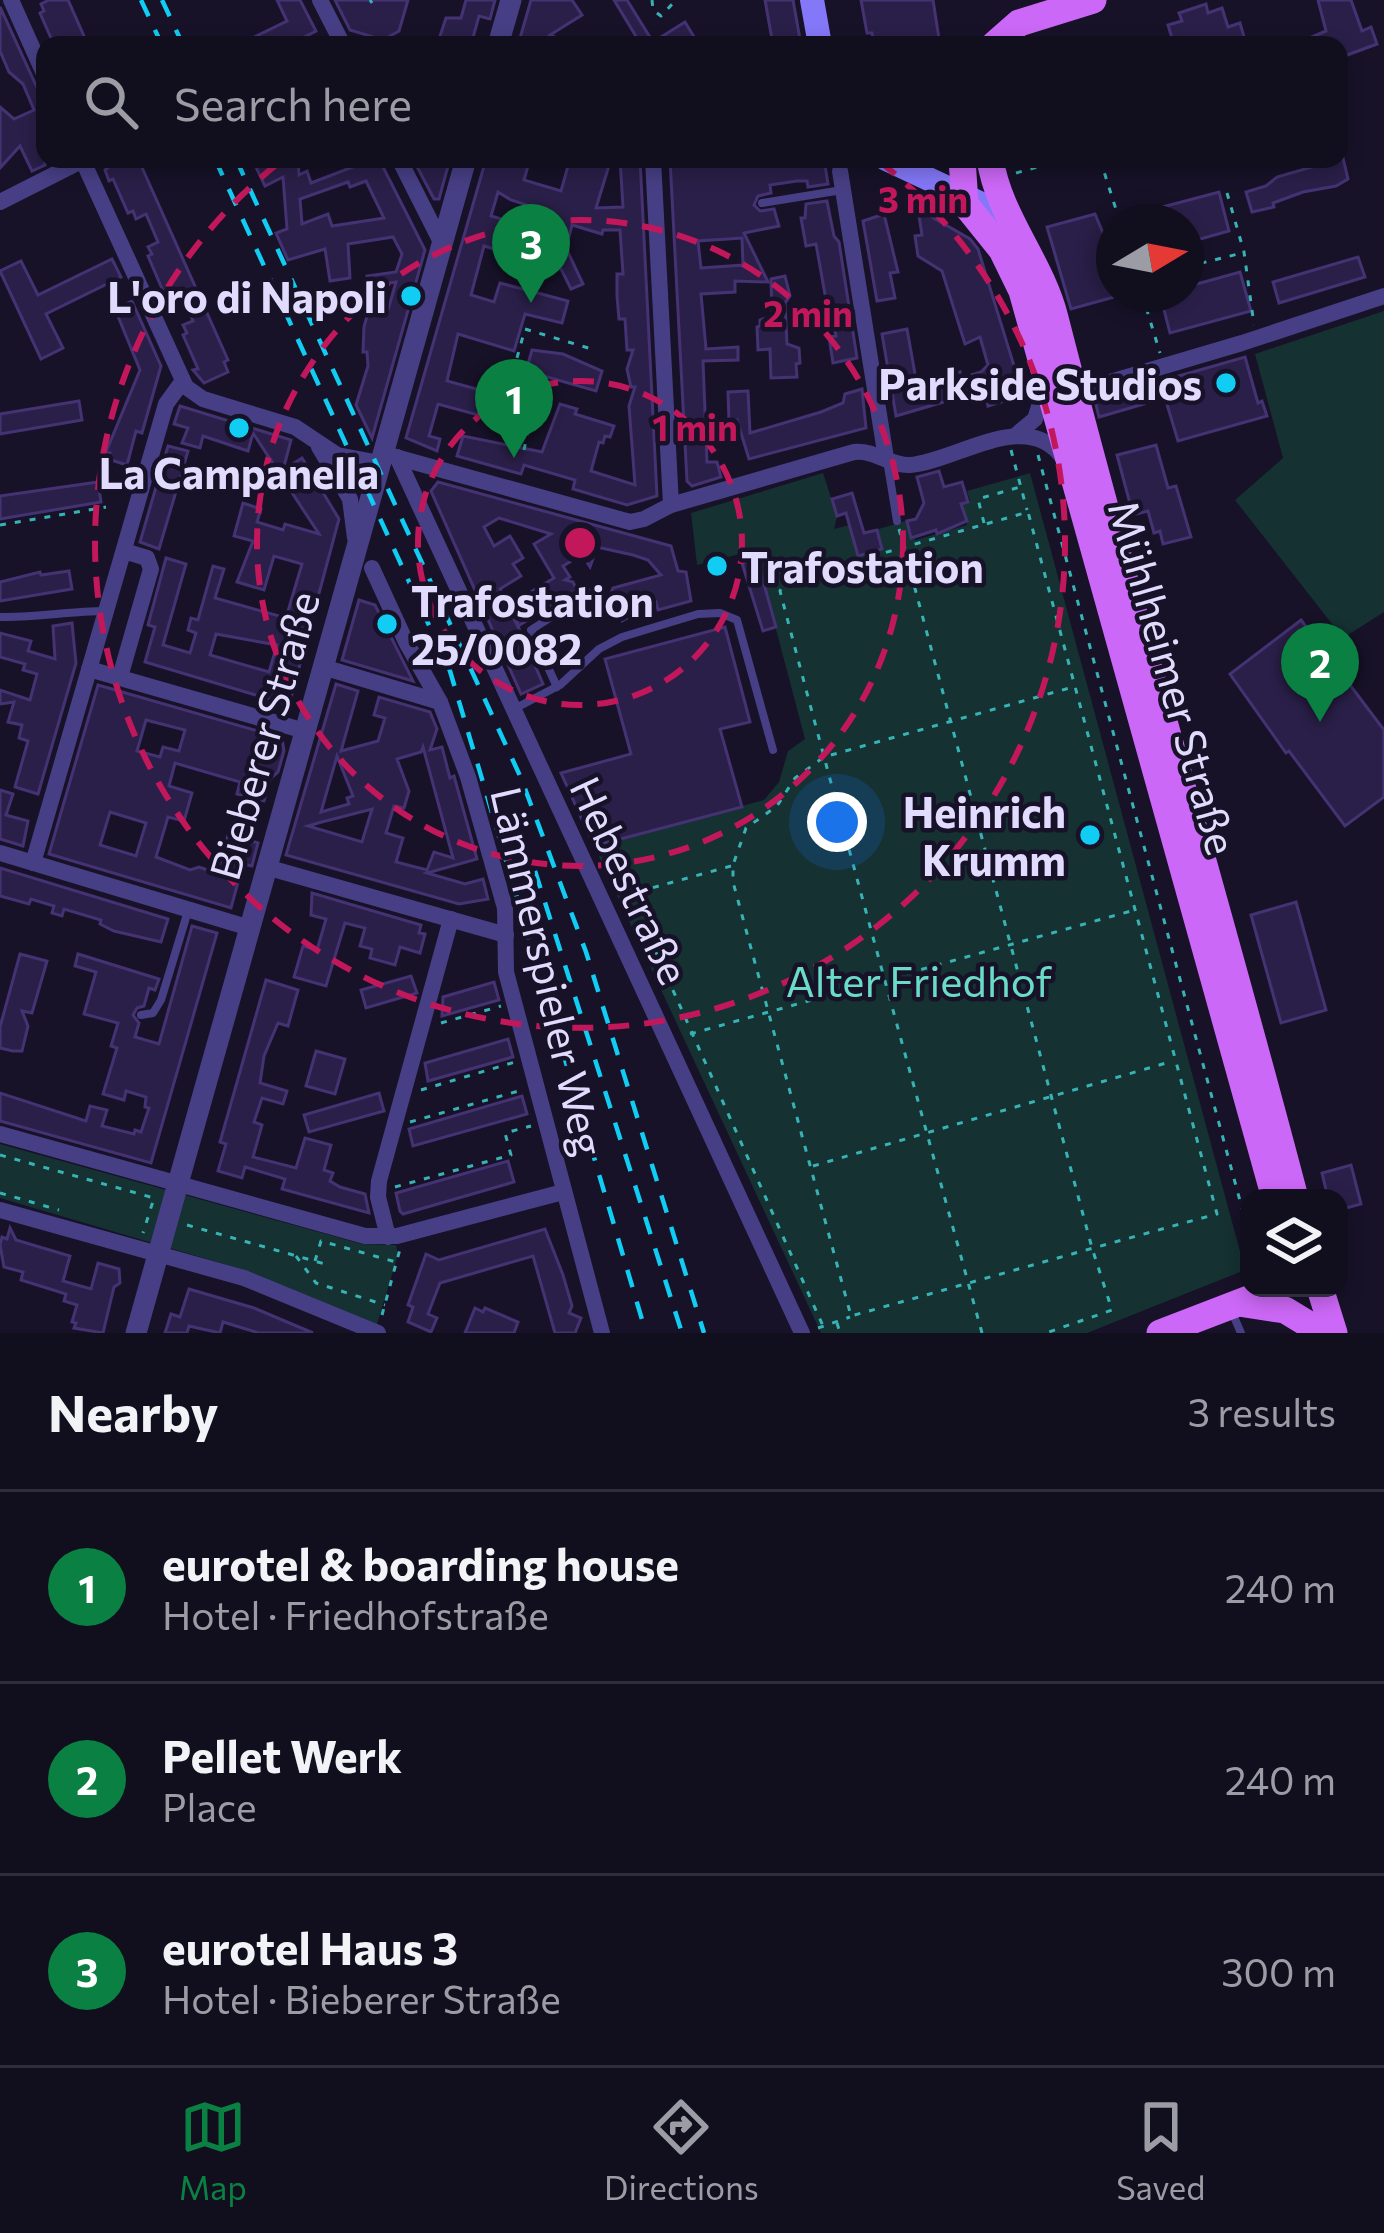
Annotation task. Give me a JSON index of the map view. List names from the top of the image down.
{
  "streets": {
    "main road": ["Mühlheimer Straße"],
    "street": ["Bieberer Straße", "Hebestraße", "Lämmerspieler Weg"]
  },
  "crossings": [
    ["Bieberer Straße", "Hebestraße"],
    ["Bieberer Straße", "Lämmerspieler Weg"]
  ],
  "parks": ["Alter Friedhof"],
  "places": [
    "L'oro di Napoli",
    "Parkside Studios",
    "La Campanella",
    "Trafostation",
    "Trafostation 25/0082",
    "Heinrich Krumm"
  ],
  "north": "right",
  "page": {
    "search": "Search here",
    "pins": ["3", "1", "2"],
    "heading": ["Nearby", "3 results"],
    "list": [
      {
        "mark": "1",
        "name": "eurotel & boarding house",
        "note": "Hotel · Friedhofstraße",
        "value": "240 m"
      },
      {
        "mark": "2",
        "name": "Pellet Werk",
        "note": "Place",
        "value": "240 m"
      },
      {
        "mark": "3",
        "name": "eurotel Haus 3",
        "note": "Hotel · Bieberer Straße",
        "value": "300 m"
      }
    ],
    "nav": ["Map", "Directions", "Saved"]
  },
  "rings": ["3 min", "2 min", "1 min"]
}
